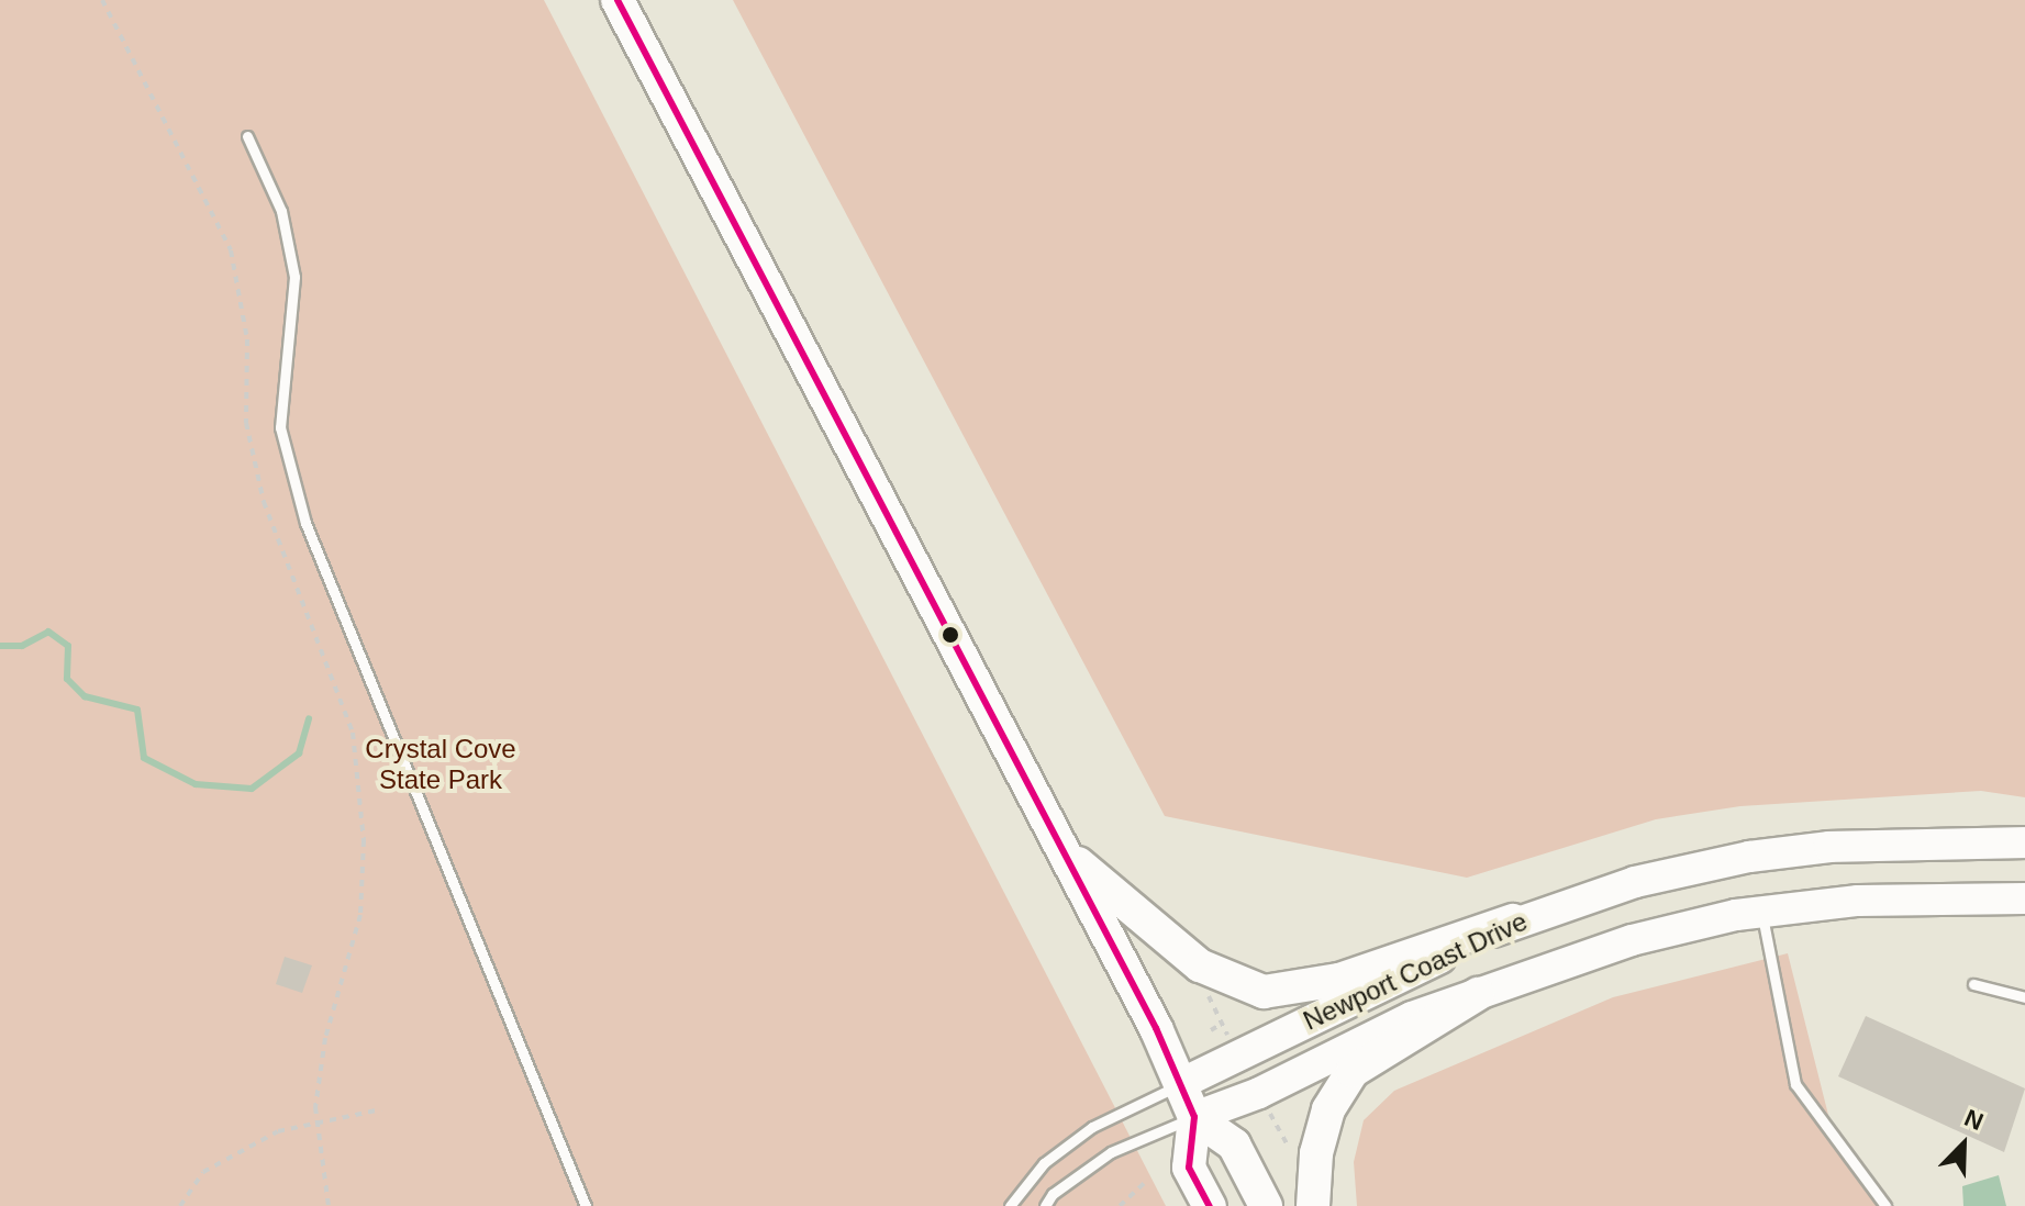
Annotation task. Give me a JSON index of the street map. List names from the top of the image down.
{
  "streets": {
    "main road": ["Newport Coast Drive"]
  },
  "parks": ["Crystal Cove State Park"],
  "north": "top right"
}
